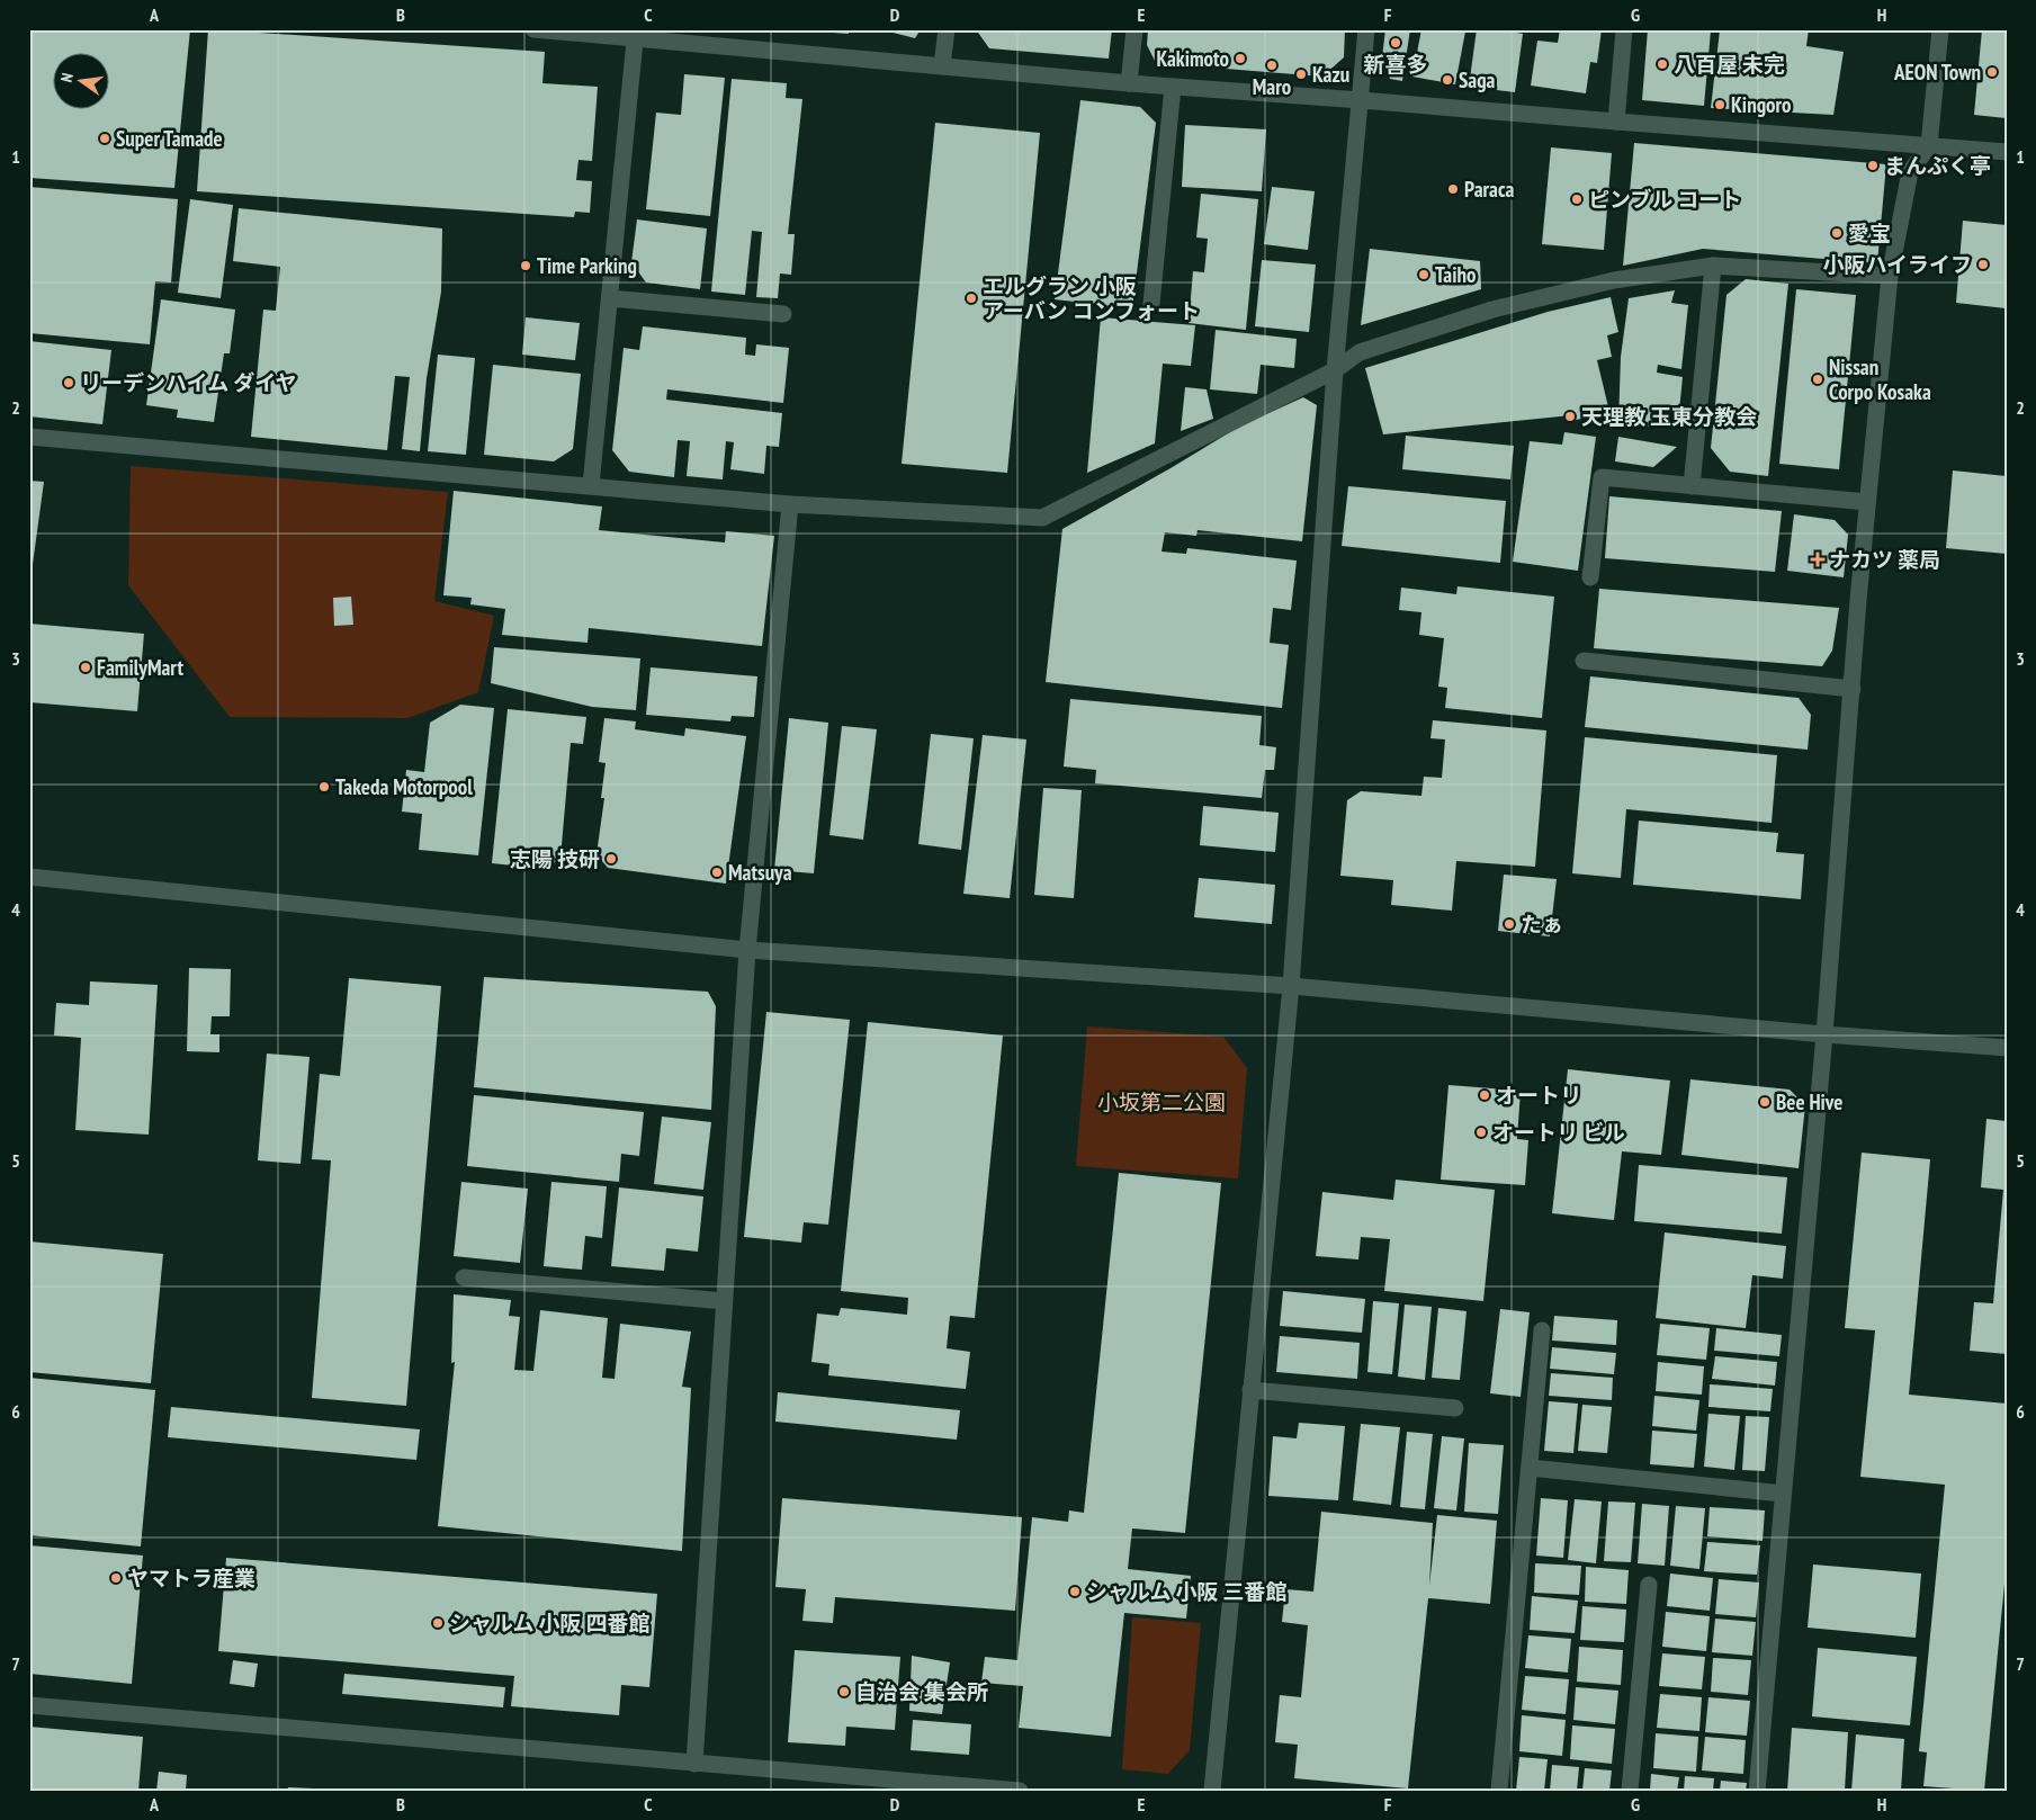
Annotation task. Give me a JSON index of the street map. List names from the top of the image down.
{
  "parks": ["小坂第二公園"],
  "places": {
    "other": [
      "新喜多",
      "Kakimoto",
      "八百屋 未完",
      "Maro",
      "AEON Town",
      "Kazu",
      "Saga",
      "Kingoro",
      "Super Tamade",
      "まんぷく亭",
      "Paraca",
      "ピンブル コート",
      "愛宝",
      "小阪ハイライフ",
      "Time Parking",
      "Taiho",
      "エルグラン 小阪 アーバン コンフォート",
      "Nissan Corpo Kosaka",
      "リーデンハイム ダイヤ",
      "天理教 玉東分教会",
      "FamilyMart",
      "Takeda Motorpool",
      "志陽 技研",
      "Matsuya",
      "たぁ",
      "オートリ",
      "Bee Hive",
      "オートリ ビル",
      "ヤマトラ産業",
      "シャルム 小阪 三番館",
      "シャルム 小阪 四番館",
      "自治会 集会所"
    ],
    "health": ["ナカツ 薬局"]
  },
  "north": "left",
  "grid": {
    "columns": [
      "A",
      "B",
      "C",
      "D",
      "E",
      "F",
      "G",
      "H"
    ],
    "rows": [
      "1",
      "2",
      "3",
      "4",
      "5",
      "6",
      "7"
    ]
  }
}
